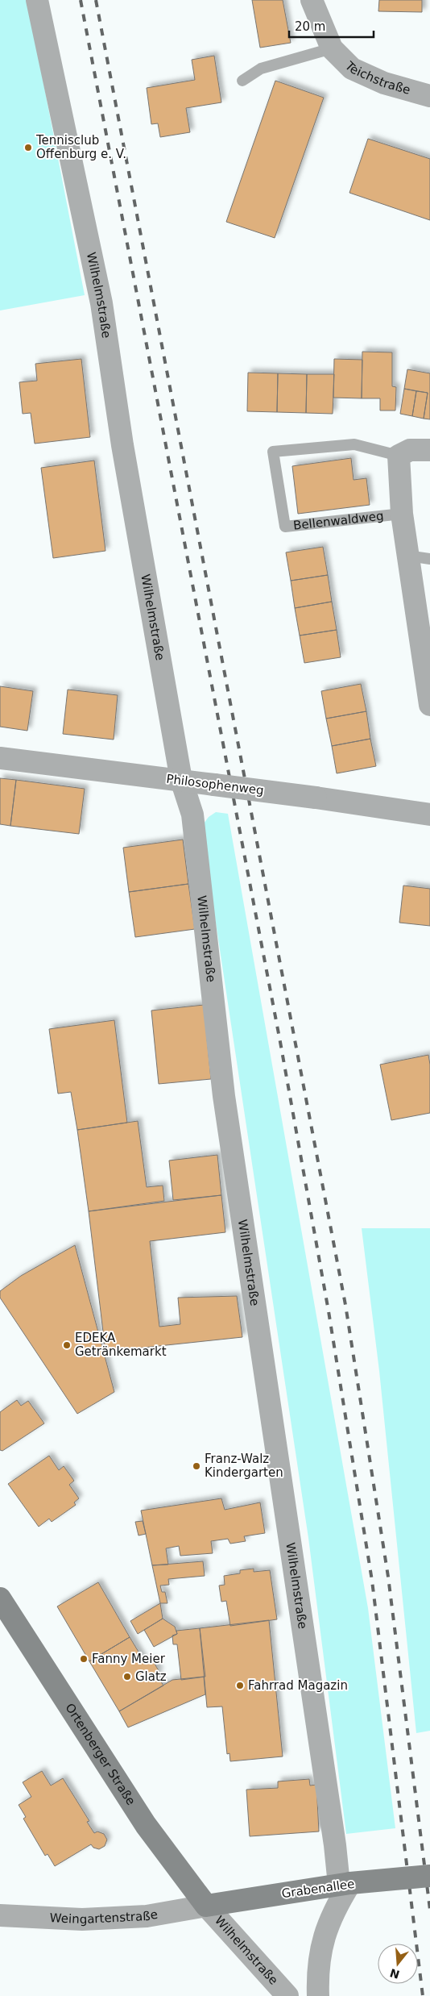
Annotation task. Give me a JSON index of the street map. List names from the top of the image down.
{
  "streets": {
    "main road": ["Ortenberger Straße", "Grabenallee"],
    "street": [
      "Teichstraße",
      "Wilhelmstraße",
      "Philosophenweg",
      "Weingartenstraße"
    ],
    "lane": ["Bellenwaldweg"]
  },
  "crossings": [
    ["Wilhelmstraße", "Philosophenweg"],
    ["Wilhelmstraße", "Ortenberger Straße"],
    ["Wilhelmstraße", "Grabenallee"],
    ["Wilhelmstraße", "Weingartenstraße"],
    ["Ortenberger Straße", "Grabenallee"],
    ["Ortenberger Straße", "Weingartenstraße"],
    ["Grabenallee", "Weingartenstraße"]
  ],
  "places": [
    "Tennisclub Offenburg e. V.",
    "EDEKA Getränkemarkt",
    "Franz-Walz Kindergarten",
    "Fanny Meier",
    "Glatz",
    "Fahrrad Magazin"
  ],
  "scale_bar": "20 m",
  "north": "bottom"
}
